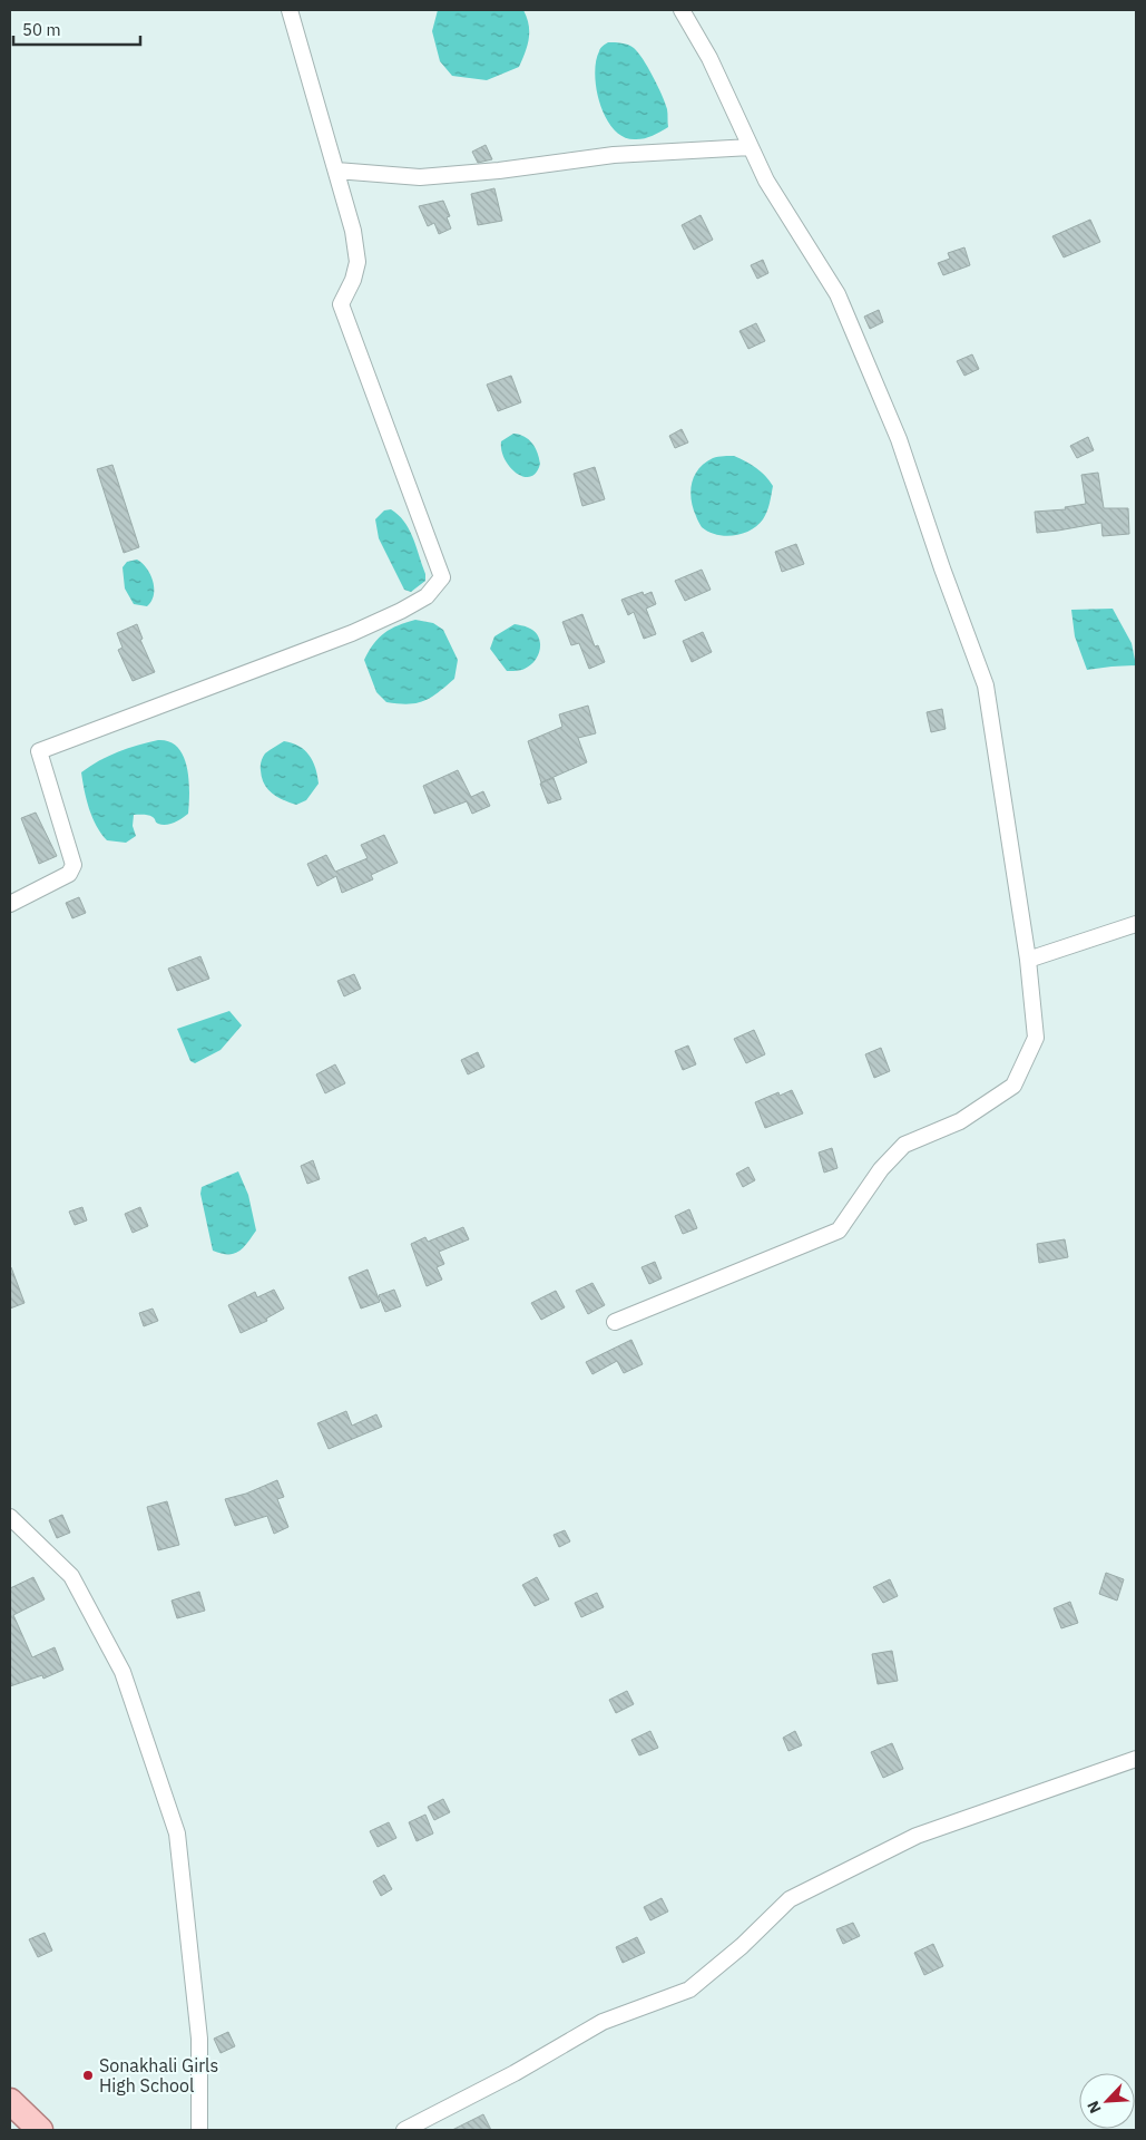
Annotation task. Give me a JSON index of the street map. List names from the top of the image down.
{
  "places": ["Sonakhali Girls High School"],
  "scale_bar": "50 m",
  "north": "bottom left"
}
